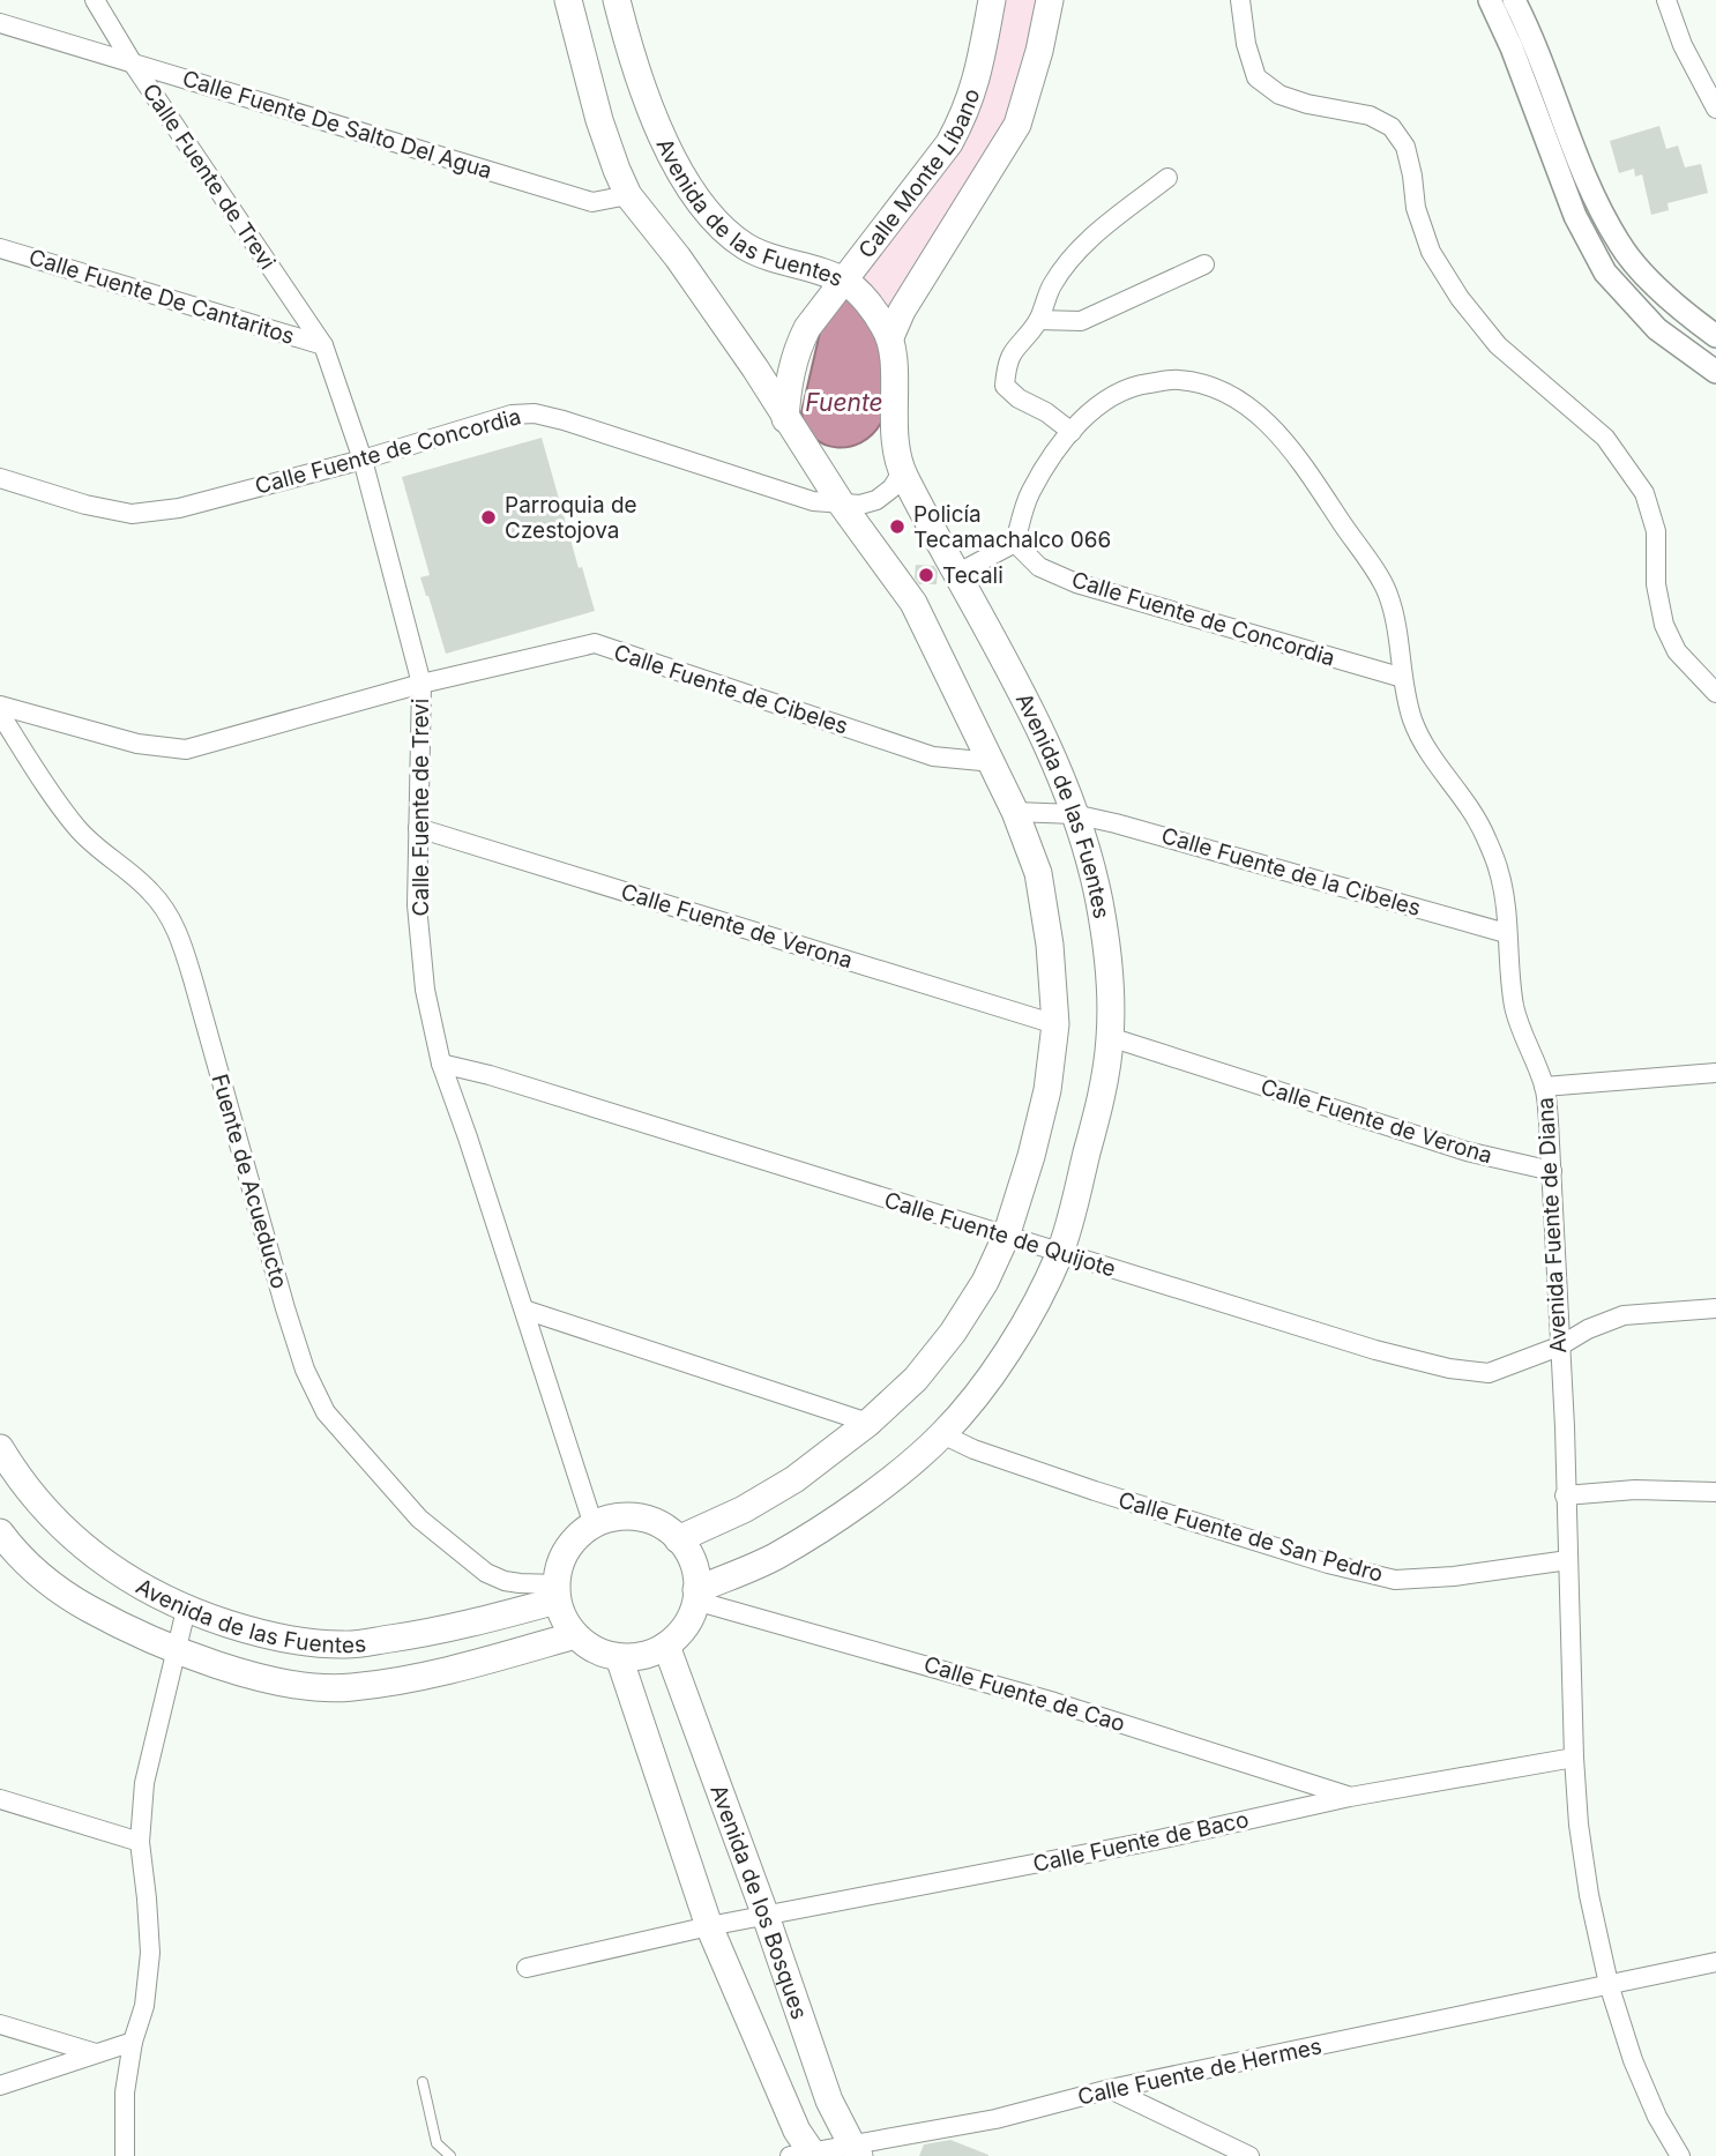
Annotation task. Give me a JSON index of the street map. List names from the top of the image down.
{
  "streets": {
    "main road": ["Calle Monte Líbano", "Avenida de las Fuentes", "Avenida de los Bosques"],
    "street": [
      "Calle Fuente De Salto Del Agua",
      "Calle Fuente de Trevi",
      "Calle Fuente De Cantaritos",
      "Calle Fuente de Concordia",
      "Calle Fuente de Cibeles",
      "Calle Fuente de la Cibeles",
      "Calle Fuente de Verona",
      "Fuente de Acueducto",
      "Avenida Fuente de Diana",
      "Calle Fuente de Quijote",
      "Calle Fuente de San Pedro",
      "Calle Fuente de Cao",
      "Calle Fuente de Baco",
      "Calle Fuente de Hermes"
    ]
  },
  "crossings": [
    ["Calle Fuente De Salto Del Agua", "Calle Fuente de Trevi"],
    ["Calle Fuente De Salto Del Agua", "Avenida de las Fuentes"],
    ["Calle Monte Líbano", "Avenida de las Fuentes"],
    ["Calle Fuente de Trevi", "Avenida de las Fuentes"],
    ["Calle Fuente de Trevi", "Calle Fuente De Cantaritos"],
    ["Calle Fuente de Trevi", "Calle Fuente de Concordia"],
    ["Calle Fuente de Trevi", "Calle Fuente de Cibeles"],
    ["Calle Fuente de Trevi", "Calle Fuente de Verona"],
    ["Calle Fuente de Trevi", "Fuente de Acueducto"],
    ["Calle Fuente de Trevi", "Calle Fuente de Quijote"],
    ["Calle Fuente de Trevi", "Calle Fuente de Cao"],
    ["Calle Fuente de Trevi", "Avenida de los Bosques"],
    ["Avenida de las Fuentes", "Calle Fuente de Concordia"],
    ["Avenida de las Fuentes", "Calle Fuente de Cibeles"],
    ["Avenida de las Fuentes", "Calle Fuente de la Cibeles"],
    ["Avenida de las Fuentes", "Calle Fuente de Verona"],
    ["Avenida de las Fuentes", "Fuente de Acueducto"],
    ["Avenida de las Fuentes", "Calle Fuente de Quijote"],
    ["Avenida de las Fuentes", "Calle Fuente de San Pedro"],
    ["Avenida de las Fuentes", "Calle Fuente de Cao"],
    ["Avenida de las Fuentes", "Avenida de los Bosques"],
    ["Calle Fuente de Concordia", "Avenida Fuente de Diana"],
    ["Calle Fuente de la Cibeles", "Avenida Fuente de Diana"],
    ["Calle Fuente de Verona", "Avenida Fuente de Diana"],
    ["Fuente de Acueducto", "Calle Fuente de Cao"],
    ["Fuente de Acueducto", "Avenida de los Bosques"],
    ["Avenida Fuente de Diana", "Calle Fuente de Quijote"],
    ["Avenida Fuente de Diana", "Calle Fuente de San Pedro"],
    ["Avenida Fuente de Diana", "Calle Fuente de Baco"],
    ["Avenida Fuente de Diana", "Calle Fuente de Hermes"],
    ["Calle Fuente de Cao", "Calle Fuente de Baco"],
    ["Calle Fuente de Cao", "Avenida de los Bosques"],
    ["Calle Fuente de Baco", "Avenida de los Bosques"],
    ["Avenida de los Bosques", "Calle Fuente de Hermes"]
  ],
  "water": ["Fuente"],
  "places": ["Parroquia de Czestojova", "Policía Tecamachalco 066", "Tecali"]
}
